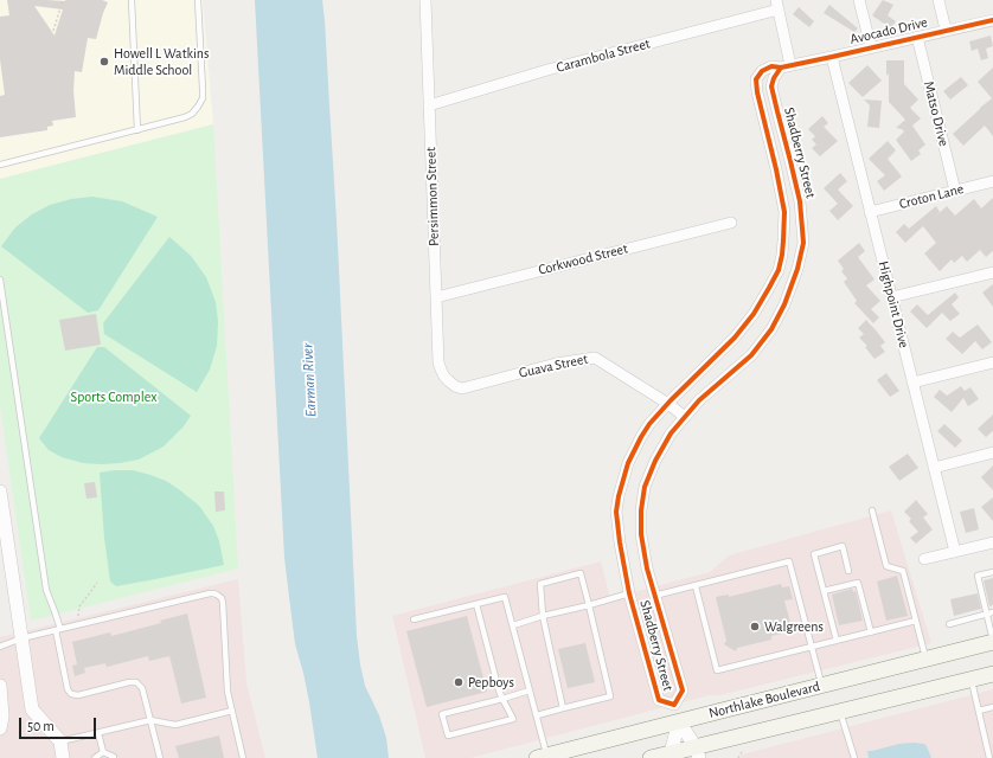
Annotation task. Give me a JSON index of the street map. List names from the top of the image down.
{
  "streets": {
    "main road": ["Northlake Boulevard"],
    "street": [
      "Avocado Drive",
      "Carambola Street",
      "Matso Drive",
      "Shadberry Street",
      "Persimmon Street",
      "Croton Lane",
      "Corkwood Street",
      "Highpoint Drive",
      "Guava Street"
    ]
  },
  "crossings": [
    ["Avocado Drive", "Matso Drive"],
    ["Avocado Drive", "Shadberry Street"],
    ["Avocado Drive", "Highpoint Drive"],
    ["Carambola Street", "Persimmon Street"],
    ["Matso Drive", "Croton Lane"],
    ["Shadberry Street", "Guava Street"],
    ["Shadberry Street", "Northlake Boulevard"],
    ["Persimmon Street", "Corkwood Street"],
    ["Persimmon Street", "Guava Street"],
    ["Croton Lane", "Highpoint Drive"]
  ],
  "water": ["Earman River"],
  "parks": ["Sports Complex"],
  "places": ["Howell L Watkins Middle School", "Walgreens", "Pepboys"],
  "scale_bar": "50 m"
}
